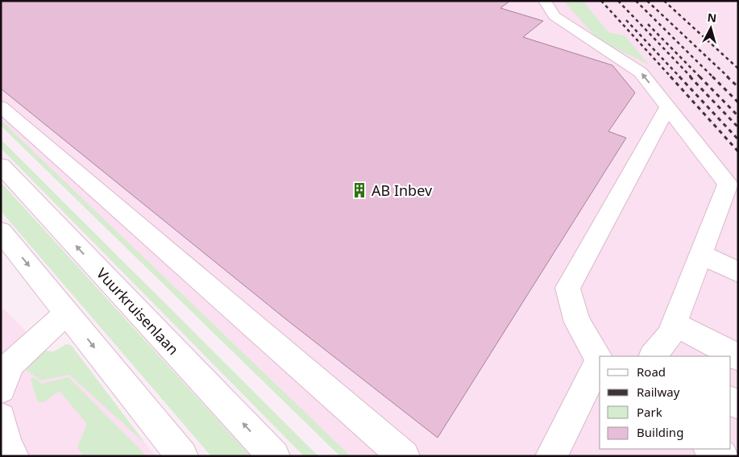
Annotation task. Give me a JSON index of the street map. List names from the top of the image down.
{
  "streets": {
    "main road": ["Vuurkruisenlaan"]
  },
  "places": {
    "building": ["AB Inbev"]
  },
  "legend": [
    "Road",
    "Railway",
    "Park",
    "Building"
  ],
  "north": "top"
}
